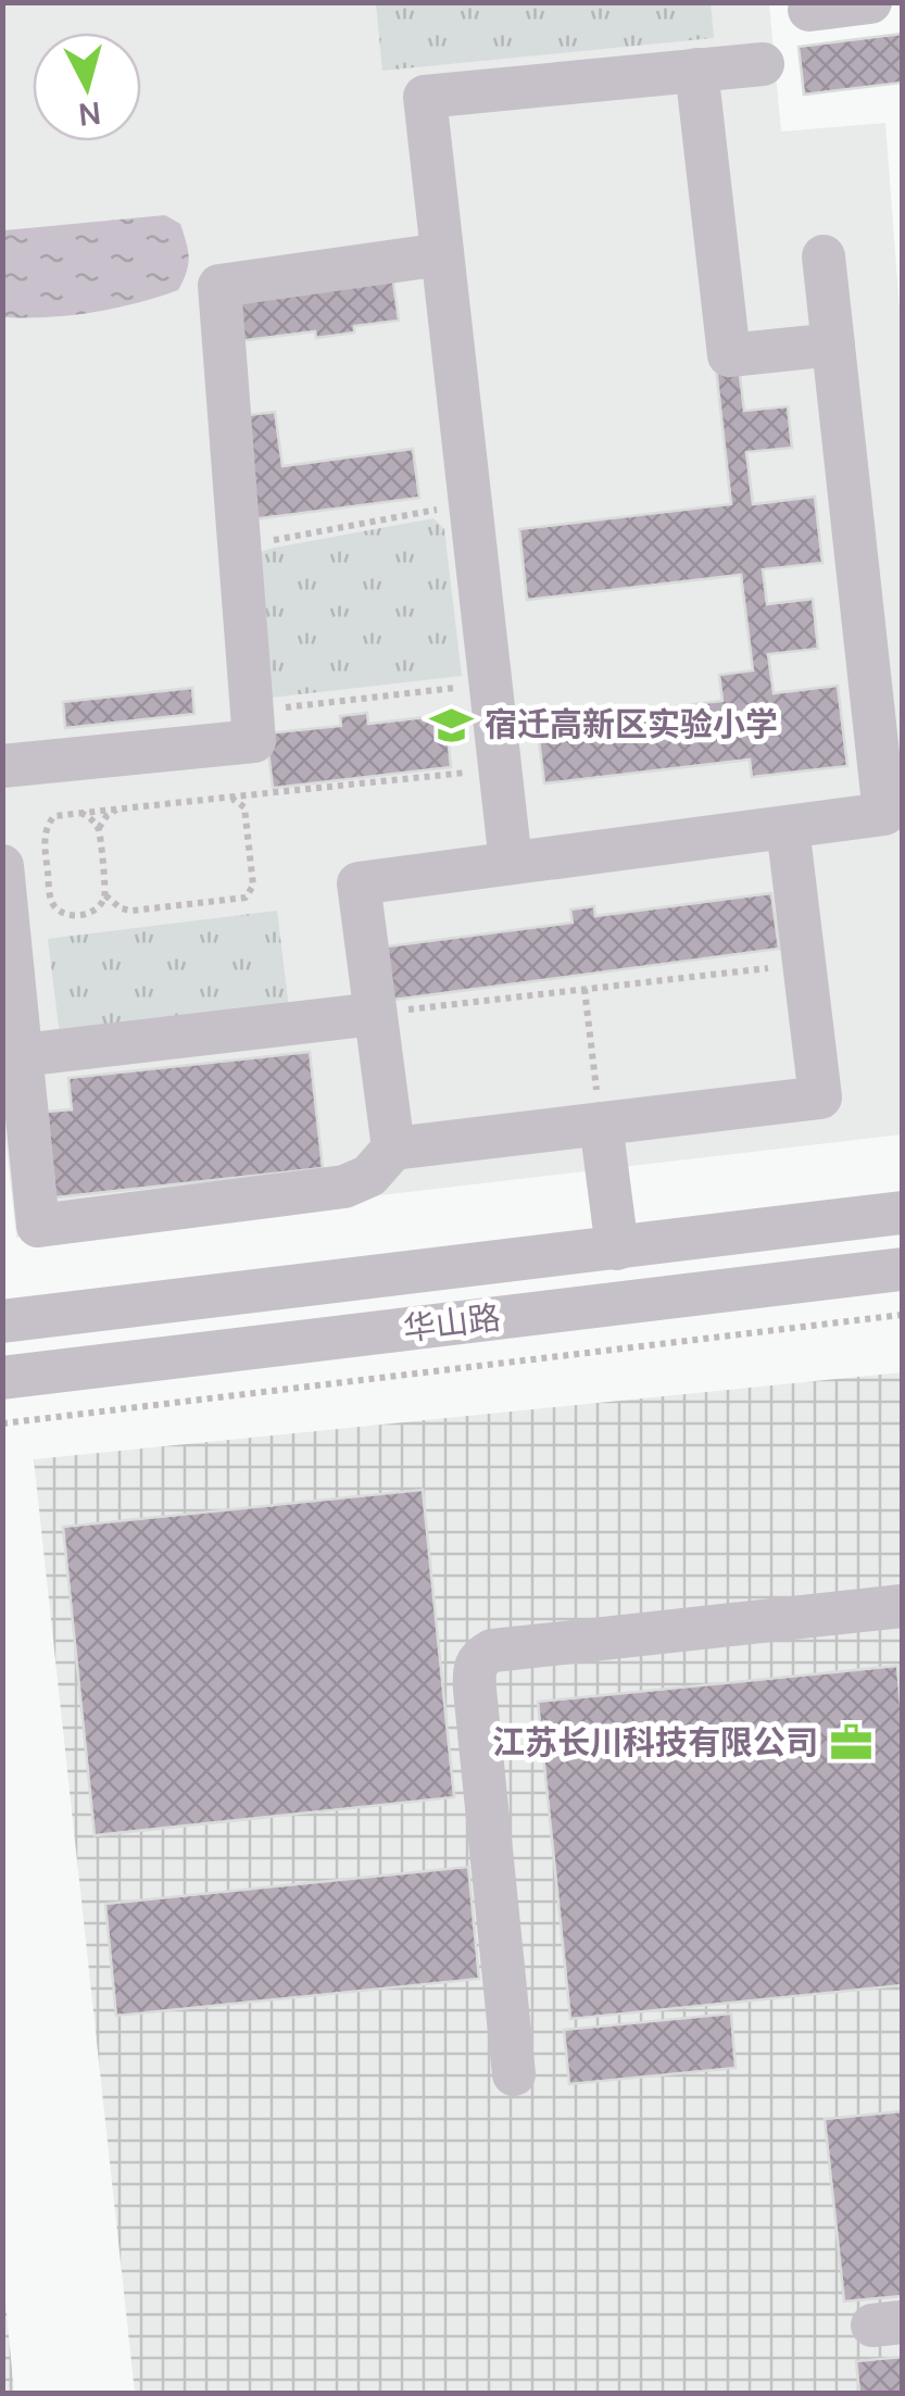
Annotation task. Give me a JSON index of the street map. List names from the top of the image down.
{
  "streets": {
    "street": ["华山路"]
  },
  "places": {
    "school or university": ["宿迁高新区实验小学"],
    "office": ["江苏长川科技有限公司"]
  },
  "north": "bottom"
}
